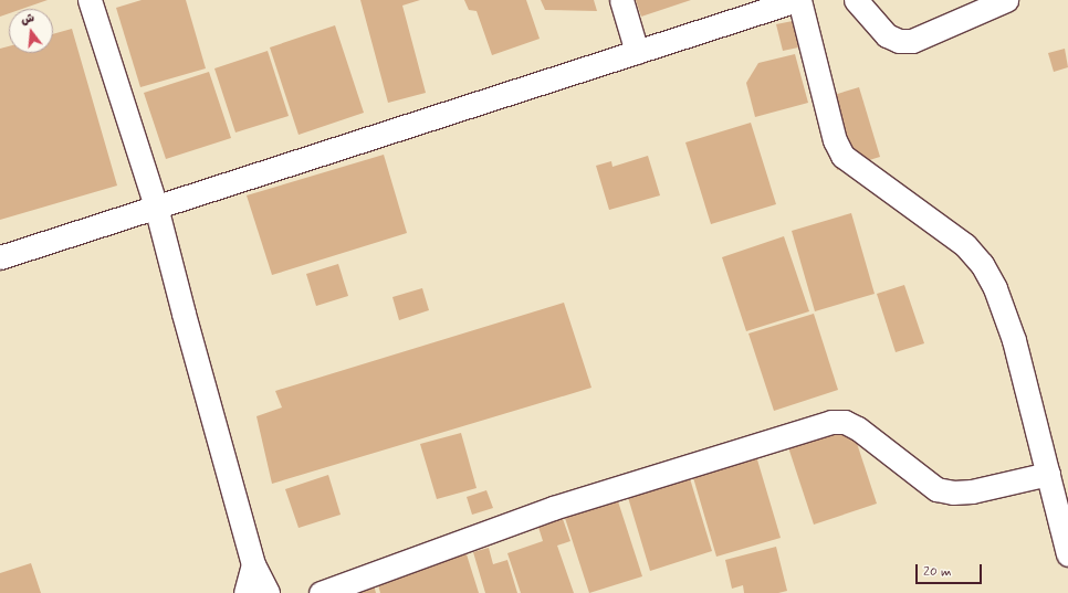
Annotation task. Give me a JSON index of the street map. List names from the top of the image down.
{
  "scale_bar": "20 m",
  "north": "top"
}
